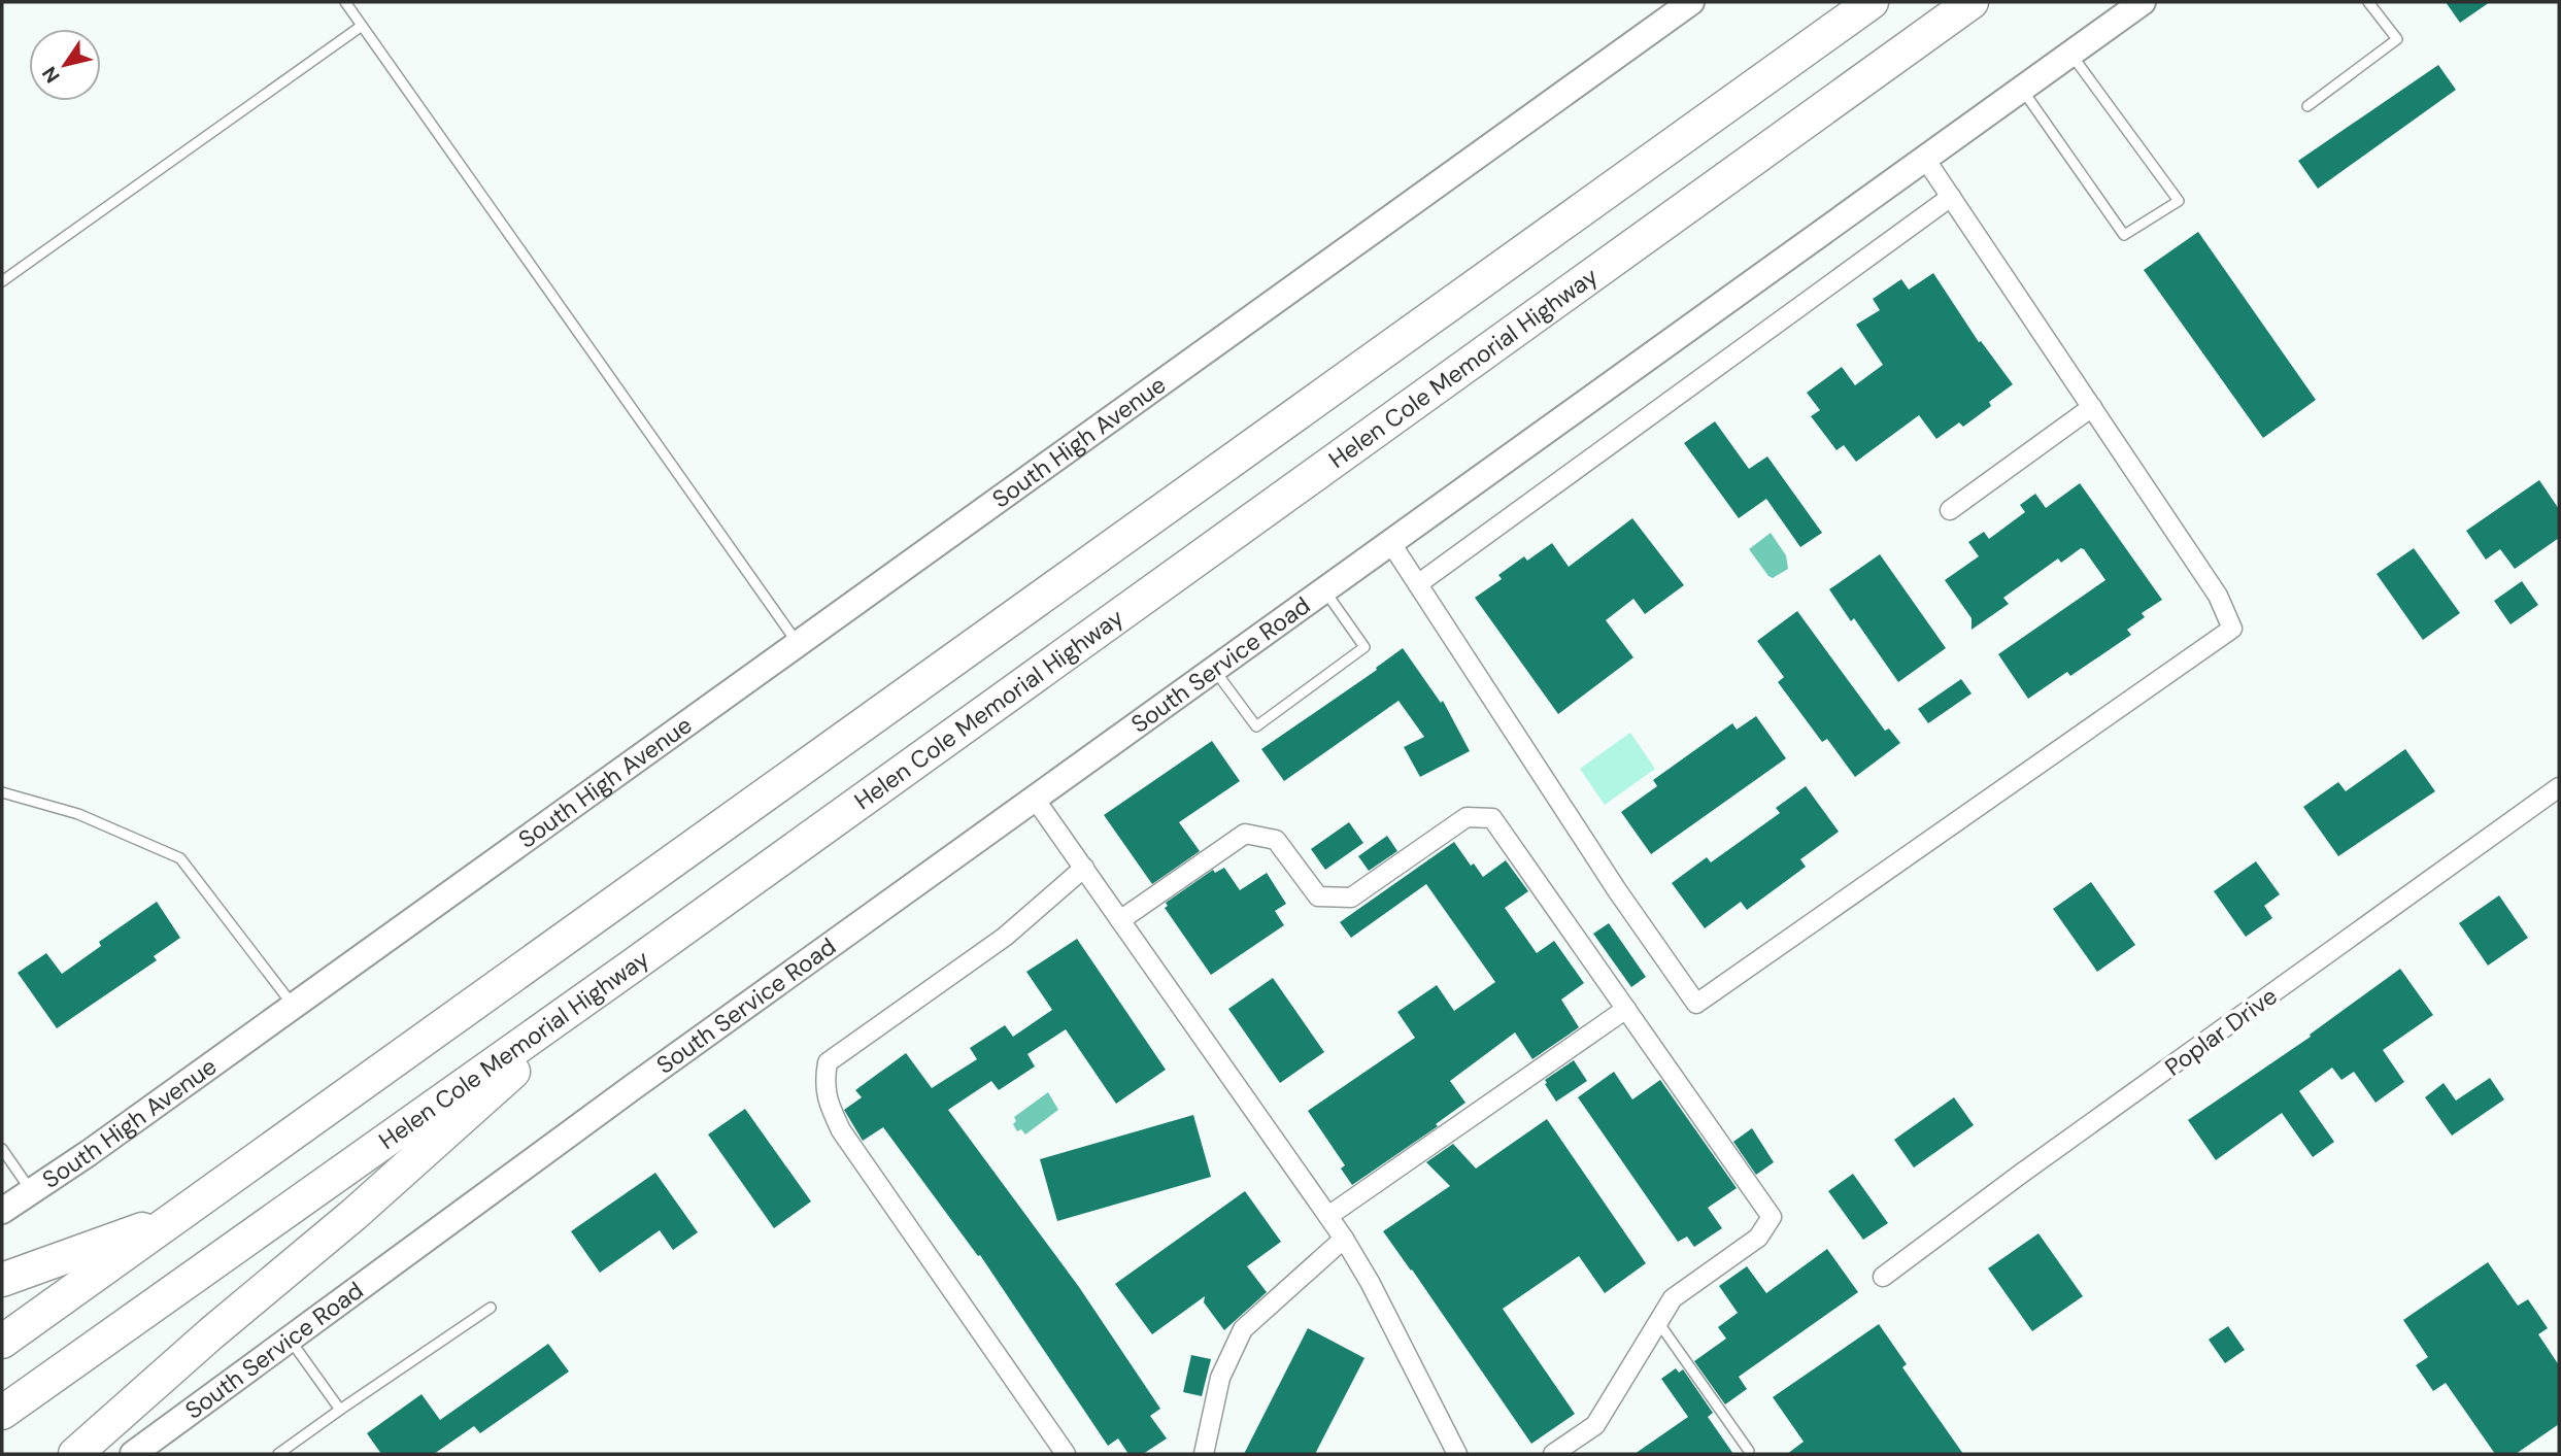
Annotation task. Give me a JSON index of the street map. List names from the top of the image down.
{
  "streets": {
    "highway": ["Helen Cole Memorial Highway"],
    "main road": ["South High Avenue", "South Service Road"],
    "street": ["Poplar Drive"]
  },
  "north": "bottom left"
}
